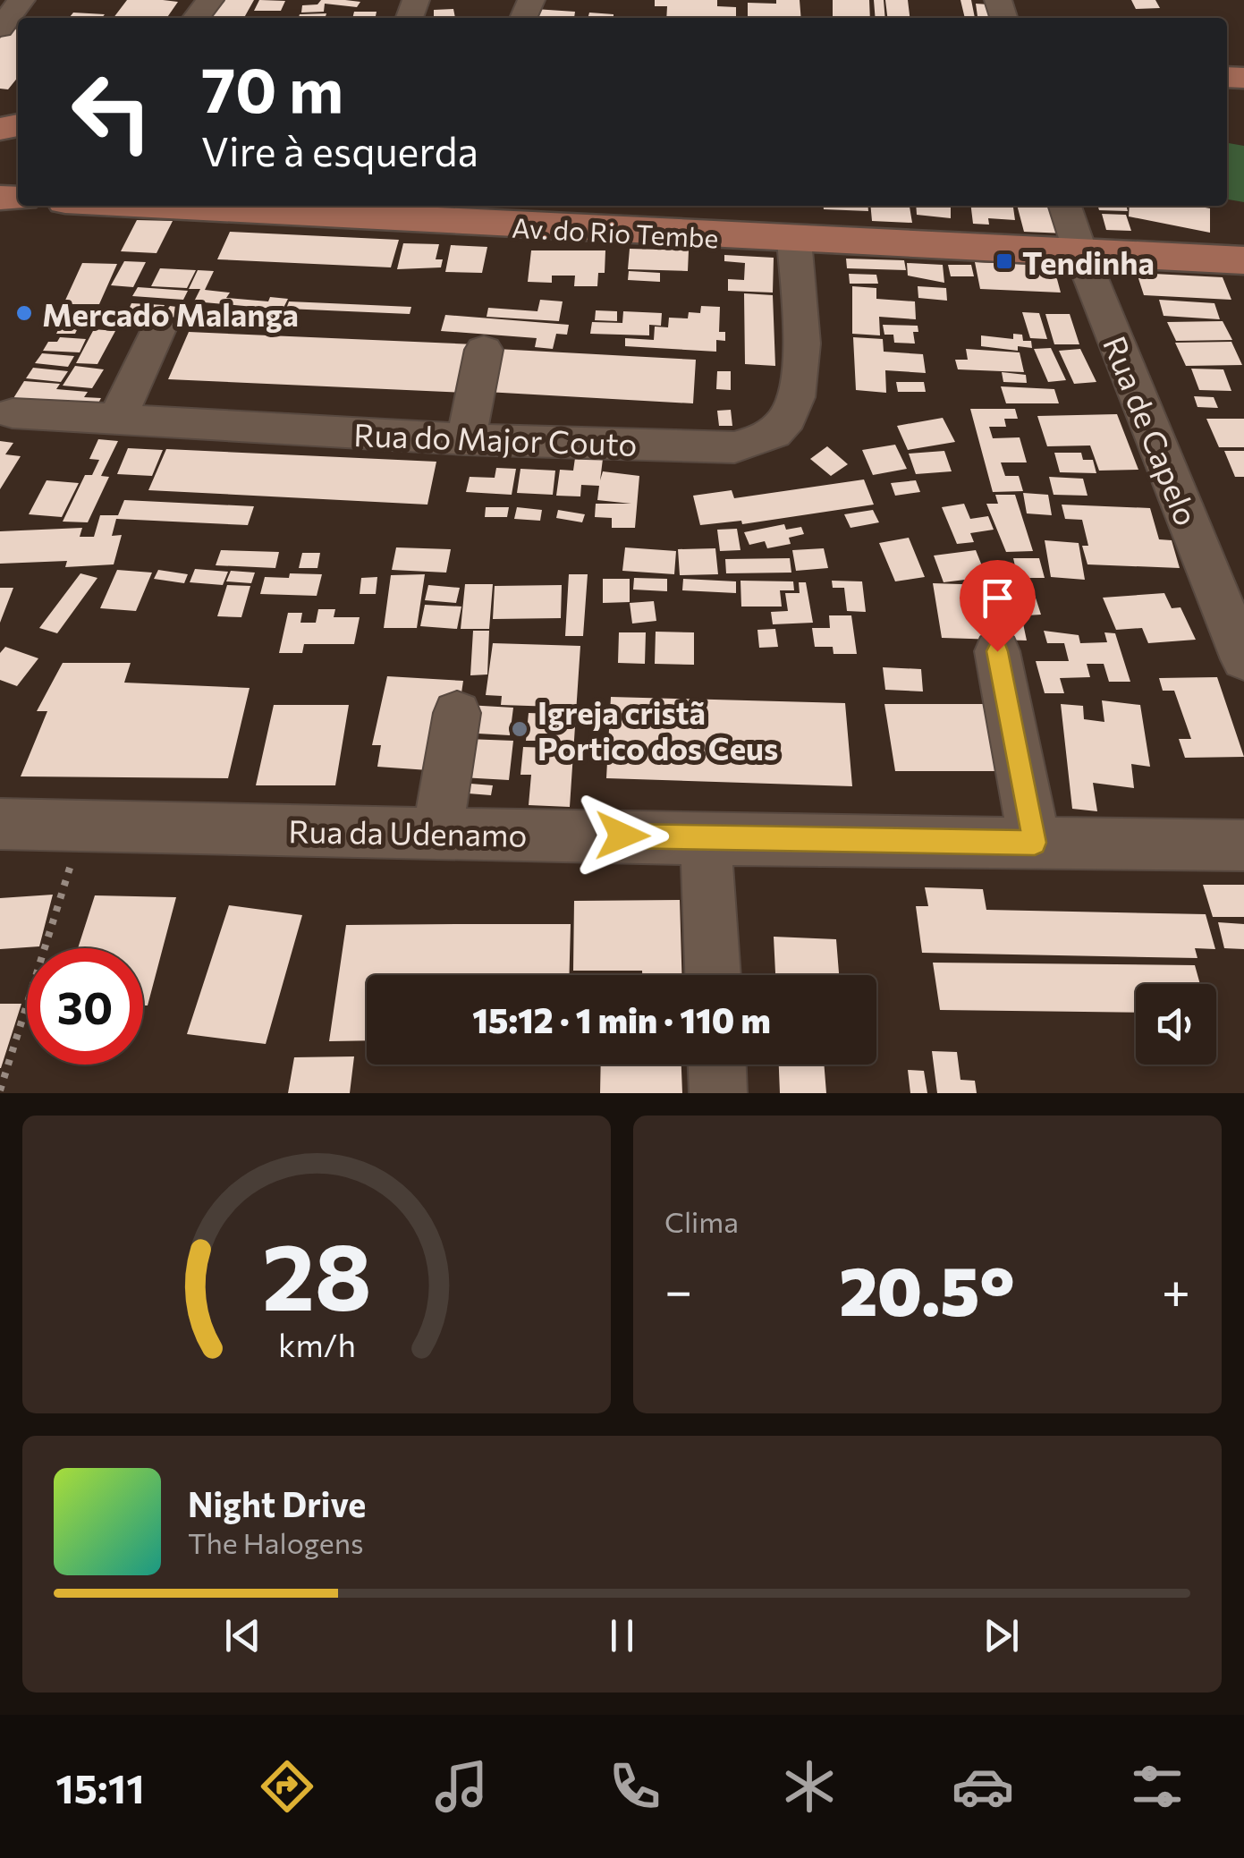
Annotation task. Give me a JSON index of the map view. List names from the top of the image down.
{
  "streets": {
    "main road": ["Av. do Rio Tembe"],
    "street": ["Rua de Capelo", "Rua do Major Couto", "Rua da Udenamo"]
  },
  "crossings": [
    ["Av. do Rio Tembe", "Rua de Capelo"],
    ["Av. do Rio Tembe", "Rua do Major Couto"]
  ],
  "places": {
    "transit": ["Tendinha"],
    "other": ["Mercado Malanga", "Igreja cristã Portico dos Ceus"]
  },
  "page": {
    "turn": ["70 m", "Vire à esquerda"],
    "limit": "30",
    "trip": "15:12 · 1 min · 110 m",
    "tile": "Clima",
    "heat": ["−", "20.5°", "+"],
    "song": ["Night Drive", "The Halogens"],
    "tabs": "15:11",
    "gauge": ["28", "km/h"]
  }
}
